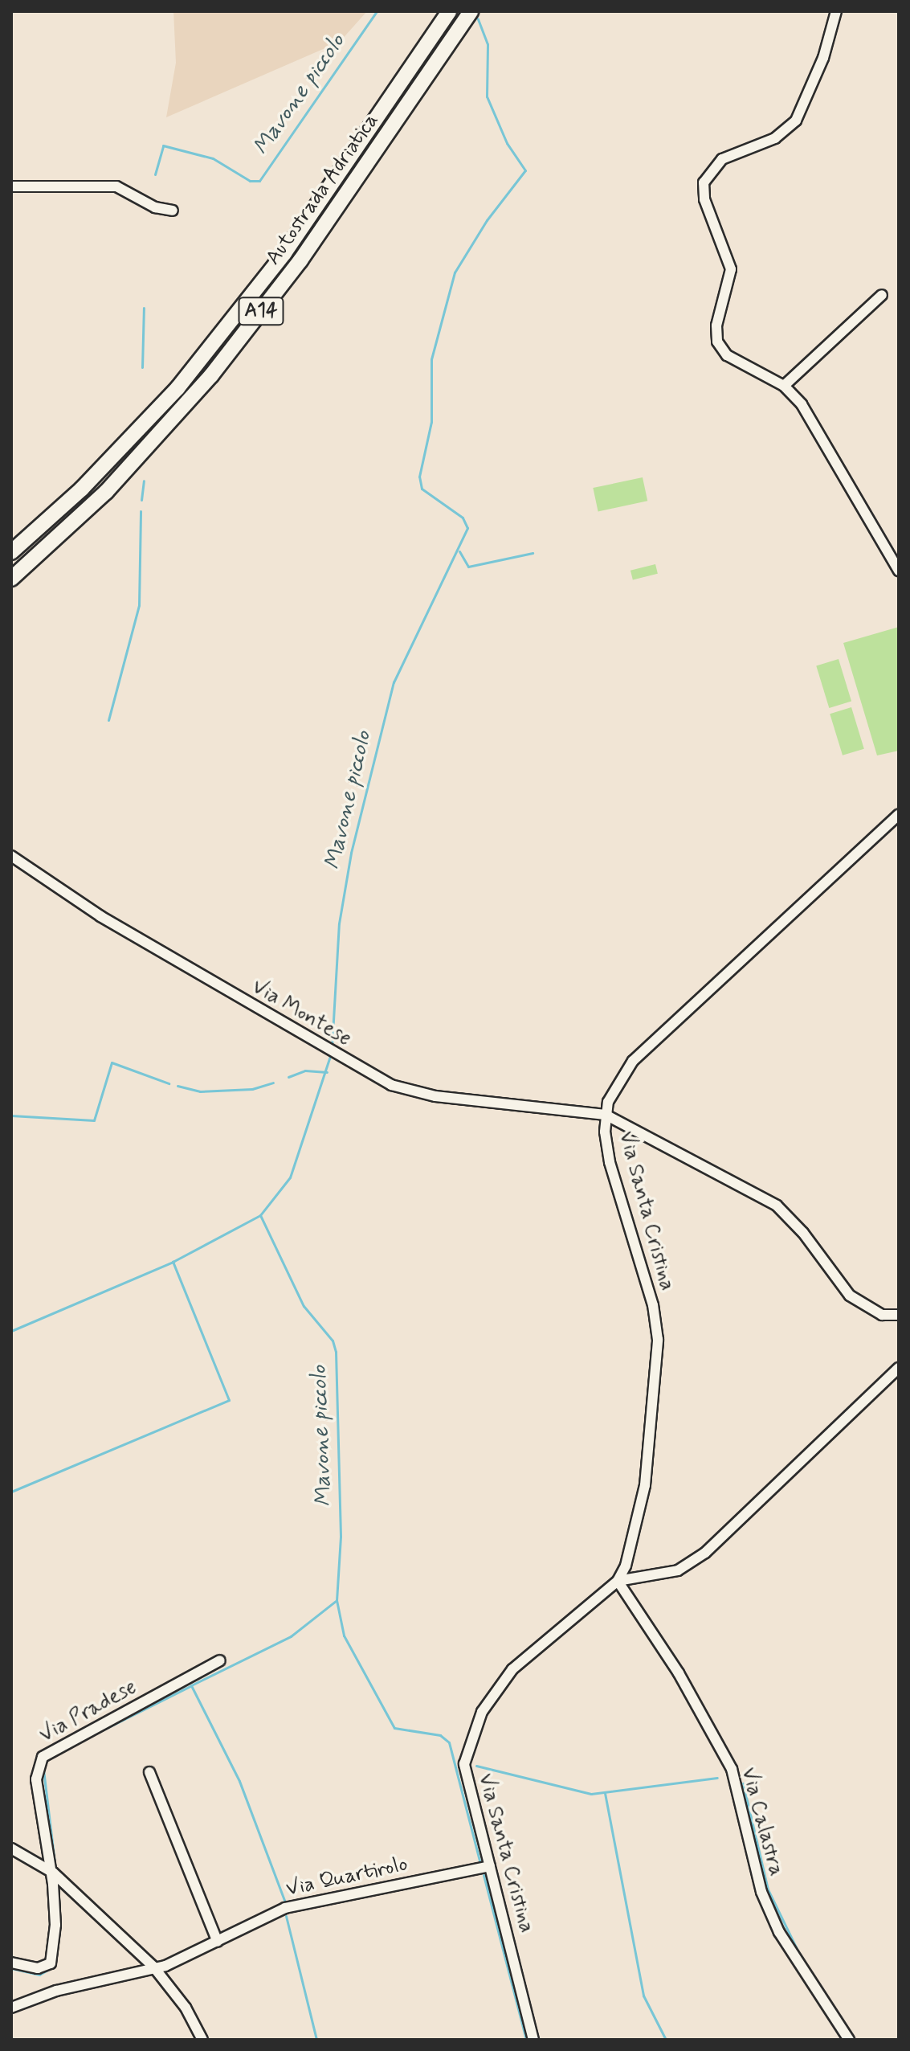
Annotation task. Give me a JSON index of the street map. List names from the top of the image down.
{
  "streets": {
    "highway": ["Autostrada Adriatica", "A14"],
    "street": [
      "Via Montese",
      "Via Santa Cristina",
      "Via Pradese",
      "Via Calastra",
      "Via Quartirolo"
    ]
  },
  "crossings": [
    ["Via Montese", "Via Santa Cristina"],
    ["Via Santa Cristina", "Via Calastra"],
    ["Via Santa Cristina", "Via Quartirolo"]
  ],
  "water": ["Mavone piccolo"]
}
